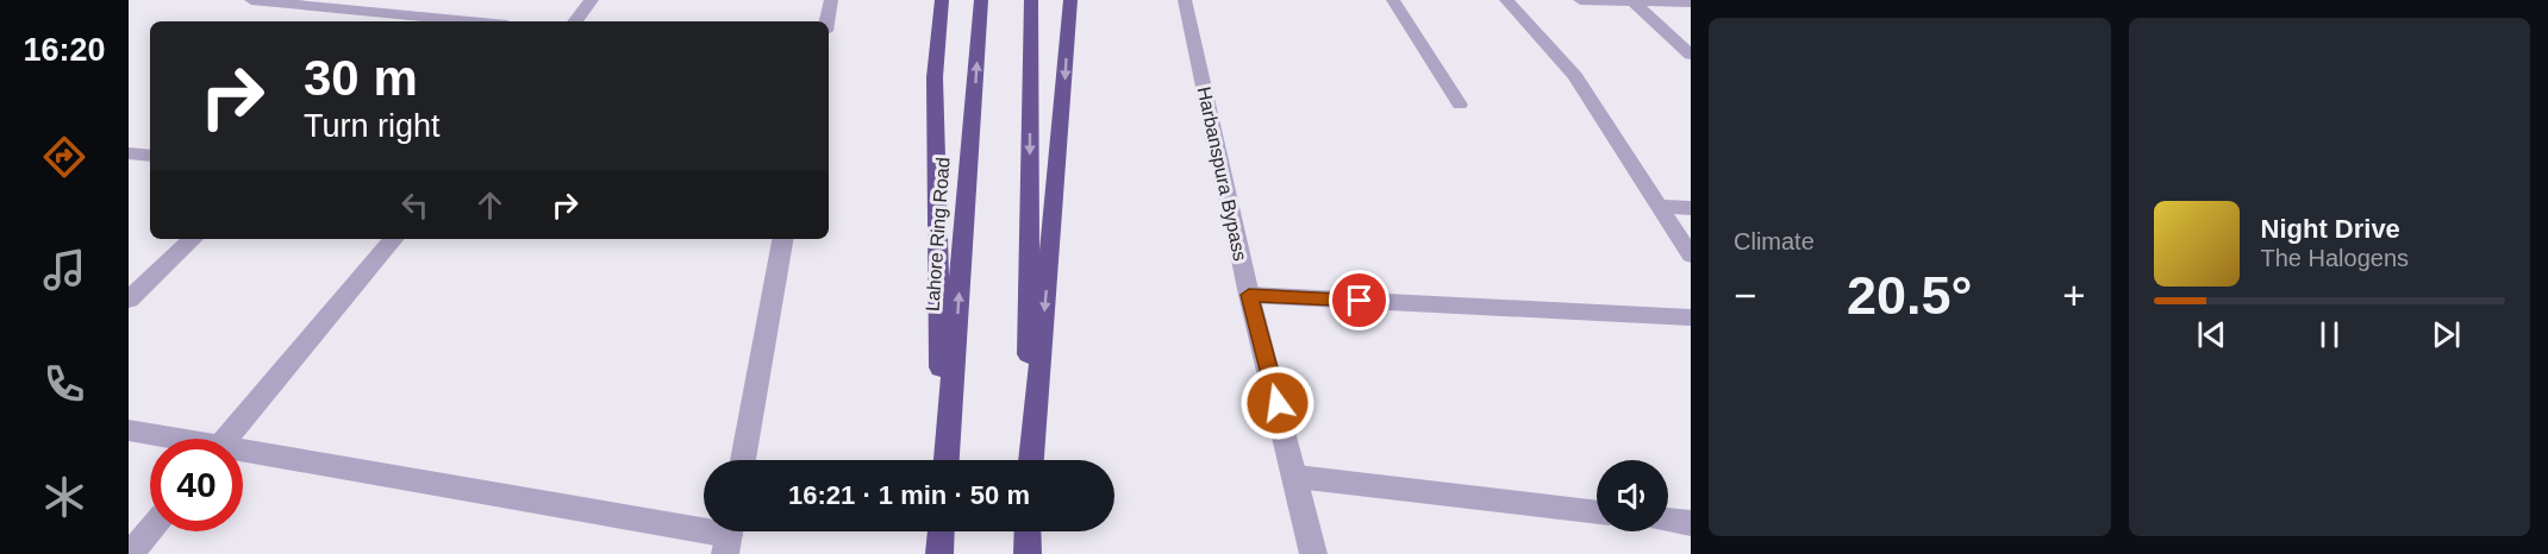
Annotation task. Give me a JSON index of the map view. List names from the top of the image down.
{
  "streets": {
    "highway": ["Lahore Ring Road"],
    "street": ["Harbanspura Bypass"]
  },
  "page": {
    "tabs": "16:20",
    "tile": "Climate",
    "turn": ["30 m", "Turn right"],
    "song": ["Night Drive", "The Halogens"],
    "heat": ["−", "20.5°", "+"],
    "limit": "40",
    "trip": "16:21 · 1 min · 50 m"
  }
}
